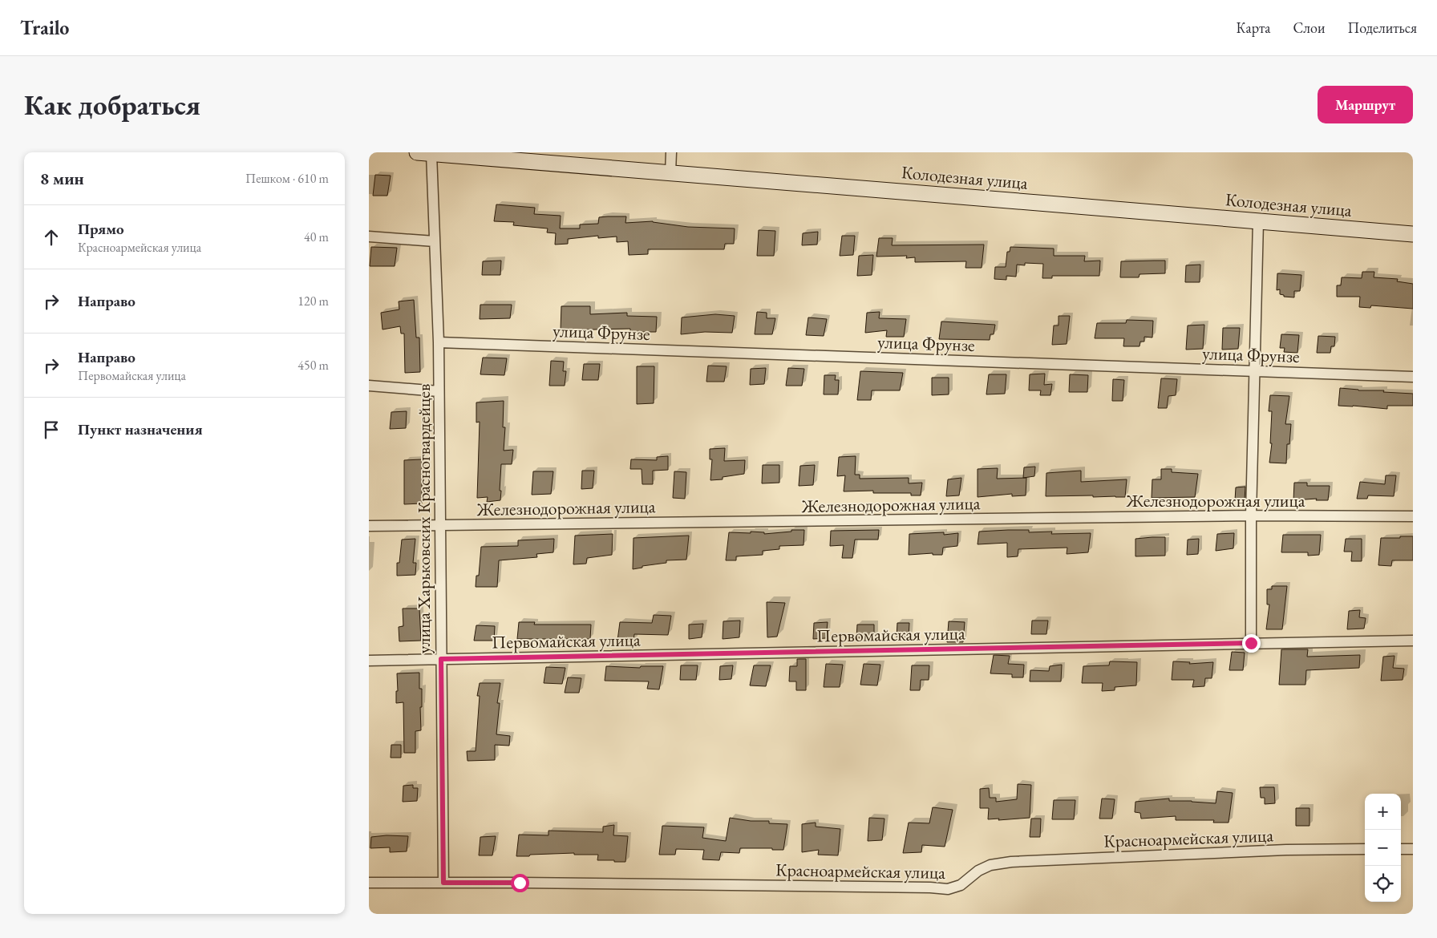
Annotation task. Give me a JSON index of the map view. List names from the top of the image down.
{
  "streets": {
    "main road": ["Колодезная улица"],
    "street": [
      "улица Фрунзе",
      "Железнодорожная улица",
      "улица Харьковских Красногвардейцев",
      "Первомайская улица",
      "Красноармейская улица"
    ]
  },
  "crossings": [
    ["Колодезная улица", "улица Харьковских Красногвардейцев"],
    ["улица Фрунзе", "улица Харьковских Красногвардейцев"],
    ["Железнодорожная улица", "улица Харьковских Красногвардейцев"],
    ["улица Харьковских Красногвардейцев", "Первомайская улица"],
    ["улица Харьковских Красногвардейцев", "Красноармейская улица"]
  ],
  "page": {
    "header": "Trailo",
    "nav": ["Карта", "Слои", "Поделиться"],
    "buttons": "Маршрут",
    "title": "Как добраться",
    "heading": ["8 мин", "Пешком · 610 m"],
    "list": [
      ["Прямо", "Красноармейская улица", "40 m"],
      ["Направо", "120 m"],
      ["Направо", "Первомайская улица", "450 m"],
      "Пункт назначения"
    ],
    "map_buttons": ["+", "−"]
  }
}
